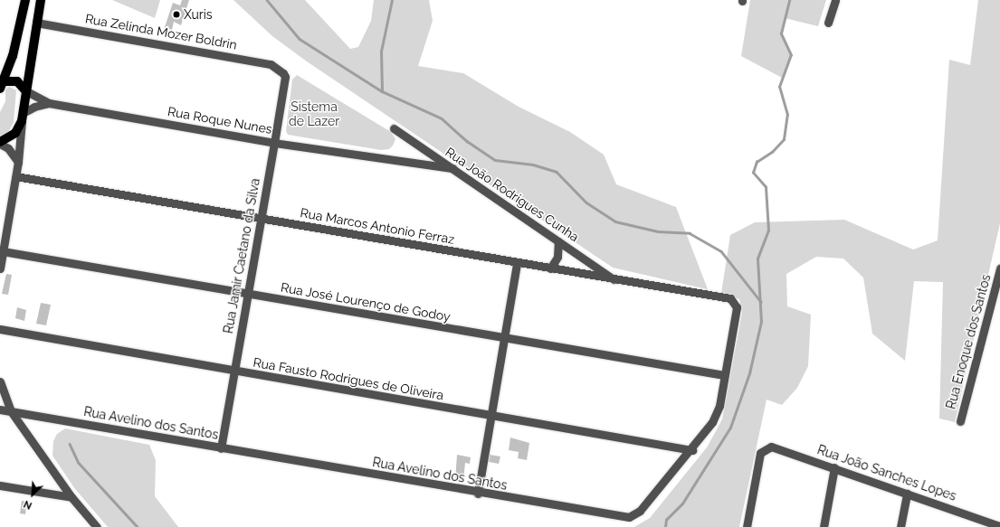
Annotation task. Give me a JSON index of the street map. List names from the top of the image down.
{
  "streets": {
    "main road": ["Rua Roque Nunes"],
    "street": [
      "Rua Zelinda Mozer Boldrin",
      "Rua João Rodrigues Cunha",
      "Rua Marcos Antonio Ferraz",
      "Rua Jamir Caetano da Silva",
      "Rua José Lourenço de Godoy",
      "Rua Enoque dos Santos",
      "Rua Fausto Rodrigues de Oliveira",
      "Rua Avelino dos Santos",
      "Rua João Sanches Lopes"
    ]
  },
  "crossings": [
    ["Rua Zelinda Mozer Boldrin", "Rua Jamir Caetano da Silva"],
    ["Rua Roque Nunes", "Rua João Rodrigues Cunha"],
    ["Rua Roque Nunes", "Rua Jamir Caetano da Silva"],
    ["Rua João Rodrigues Cunha", "Rua Marcos Antonio Ferraz"],
    ["Rua Marcos Antonio Ferraz", "Rua Jamir Caetano da Silva"],
    ["Rua Marcos Antonio Ferraz", "Rua Avelino dos Santos"],
    ["Rua Jamir Caetano da Silva", "Rua José Lourenço de Godoy"],
    ["Rua Jamir Caetano da Silva", "Rua Fausto Rodrigues de Oliveira"],
    ["Rua Jamir Caetano da Silva", "Rua Avelino dos Santos"],
    ["Rua José Lourenço de Godoy", "Rua Avelino dos Santos"],
    ["Rua Fausto Rodrigues de Oliveira", "Rua Avelino dos Santos"]
  ],
  "parks": ["Sistema de Lazer"],
  "places": ["Xuris"],
  "north": "bottom left"
}
